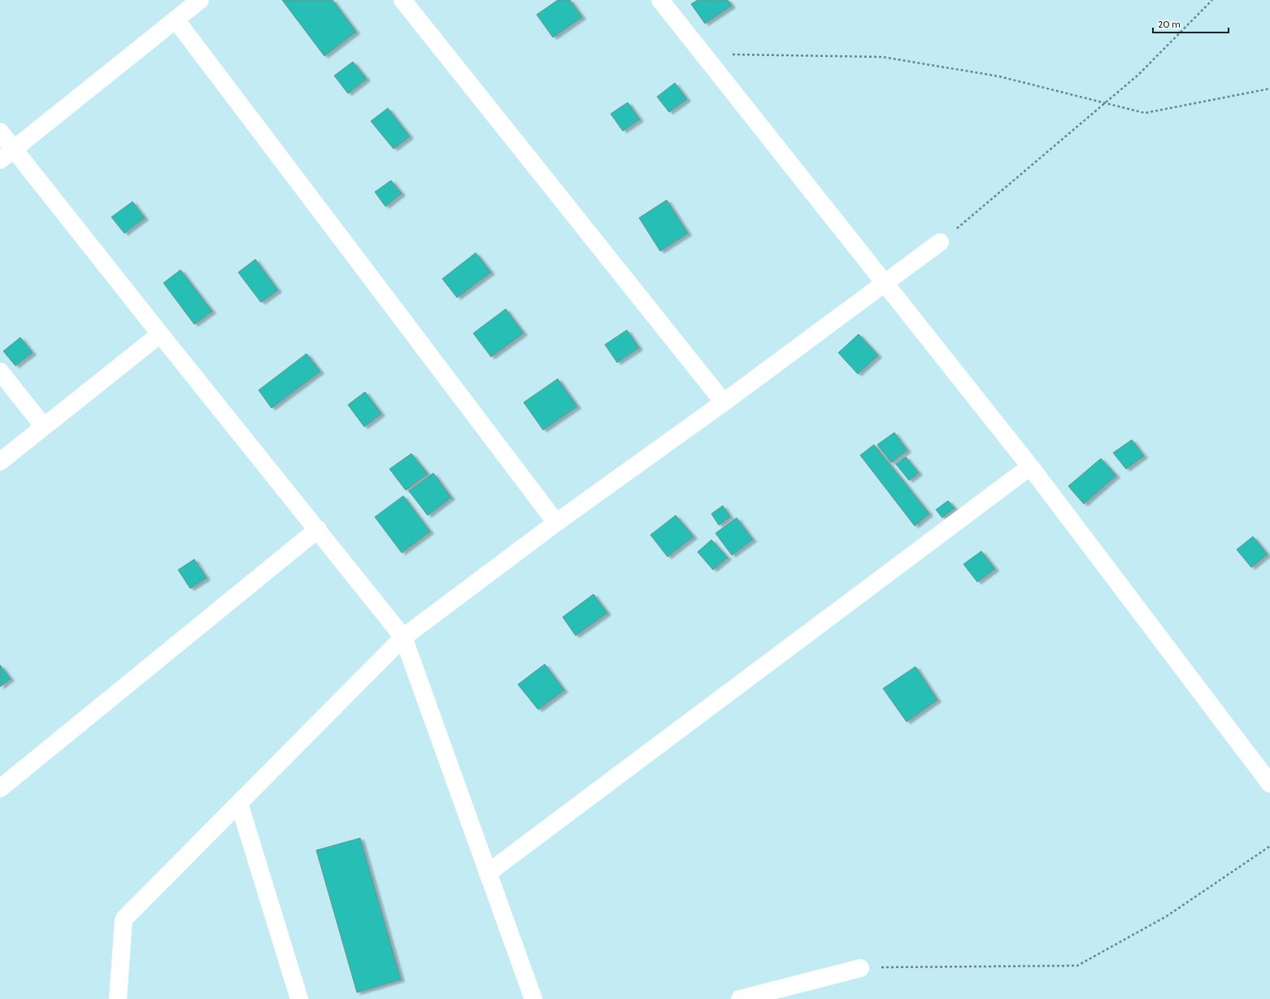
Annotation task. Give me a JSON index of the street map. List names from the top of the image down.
{
  "scale_bar": "20 m"
}
